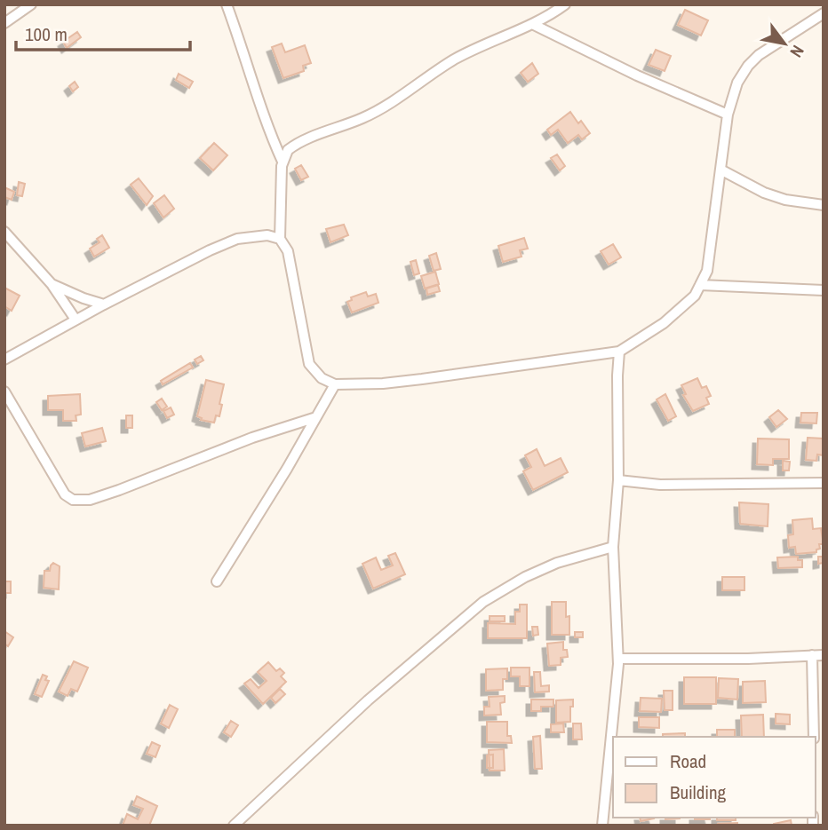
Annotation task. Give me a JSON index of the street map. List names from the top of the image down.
{
  "legend": ["Road", "Building"],
  "scale_bar": "100 m",
  "north": "bottom right"
}
